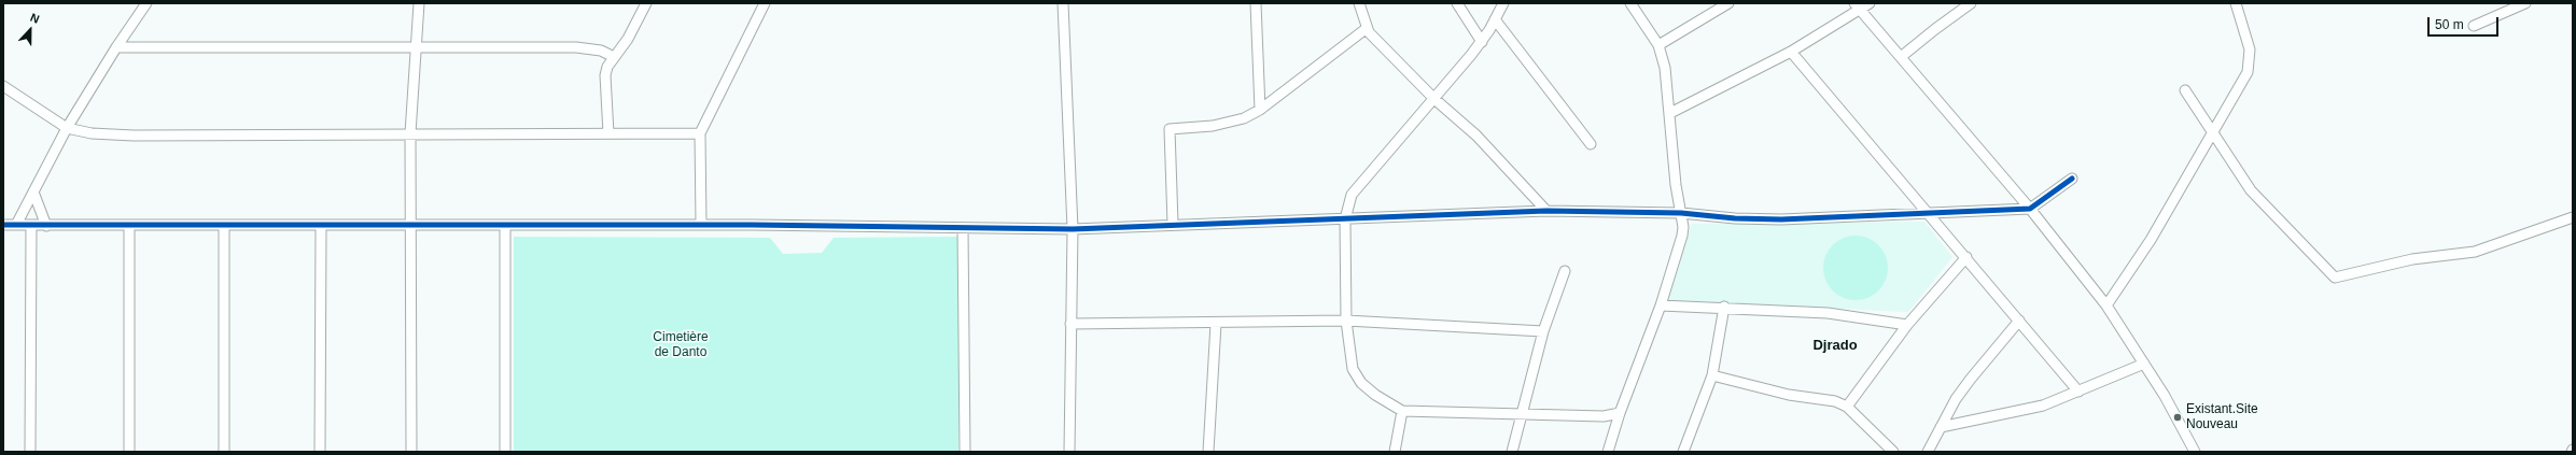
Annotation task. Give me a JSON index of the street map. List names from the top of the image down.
{
  "districts": ["Djrado"],
  "parks": ["Cimetière de Danto"],
  "places": ["Existant.Site Nouveau"],
  "scale_bar": "50 m",
  "north": "top"
}
